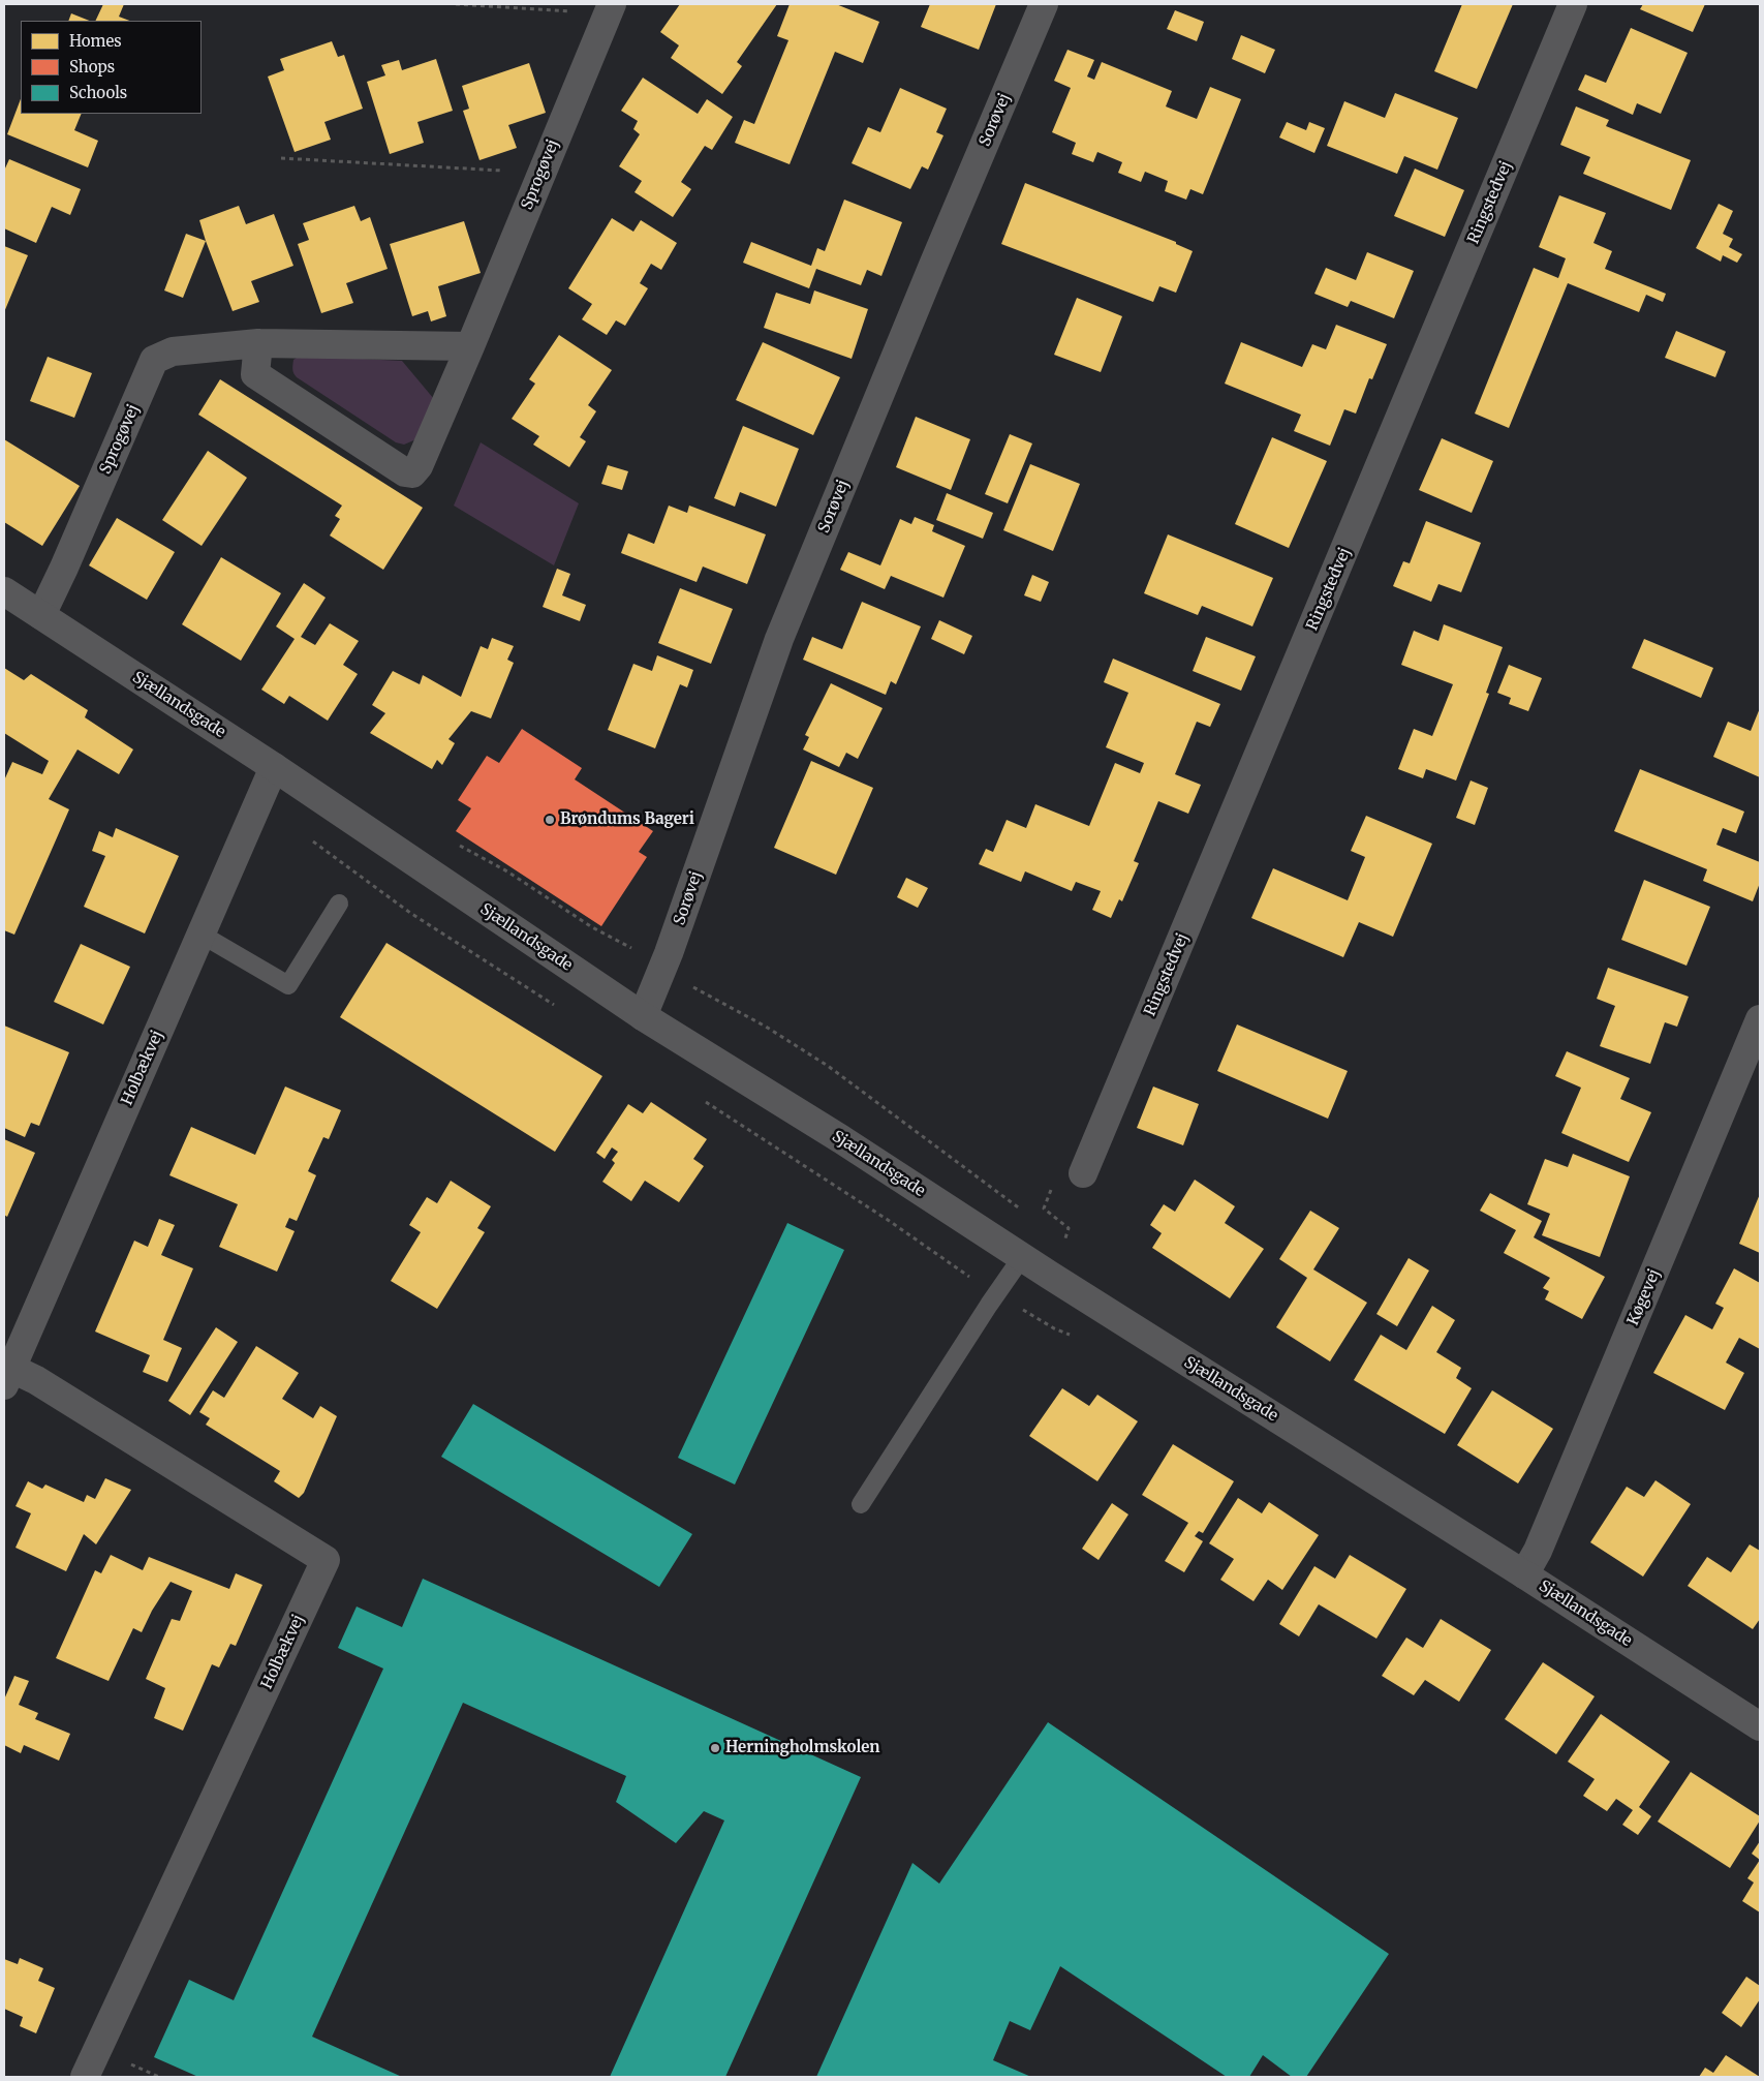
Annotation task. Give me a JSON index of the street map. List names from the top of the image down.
{
  "streets": {
    "street": [
      "Sorøvej",
      "Sprogøvej",
      "Ringstedvej",
      "Sjællandsgade",
      "Holbækvej",
      "Køgevej"
    ]
  },
  "crossings": [
    ["Sorøvej", "Sjællandsgade"],
    ["Sprogøvej", "Sjællandsgade"],
    ["Sjællandsgade", "Holbækvej"],
    ["Sjællandsgade", "Køgevej"]
  ],
  "places": ["Brøndums Bageri", "Herningholmskolen"],
  "legend": ["Homes", "Shops", "Schools"]
}
